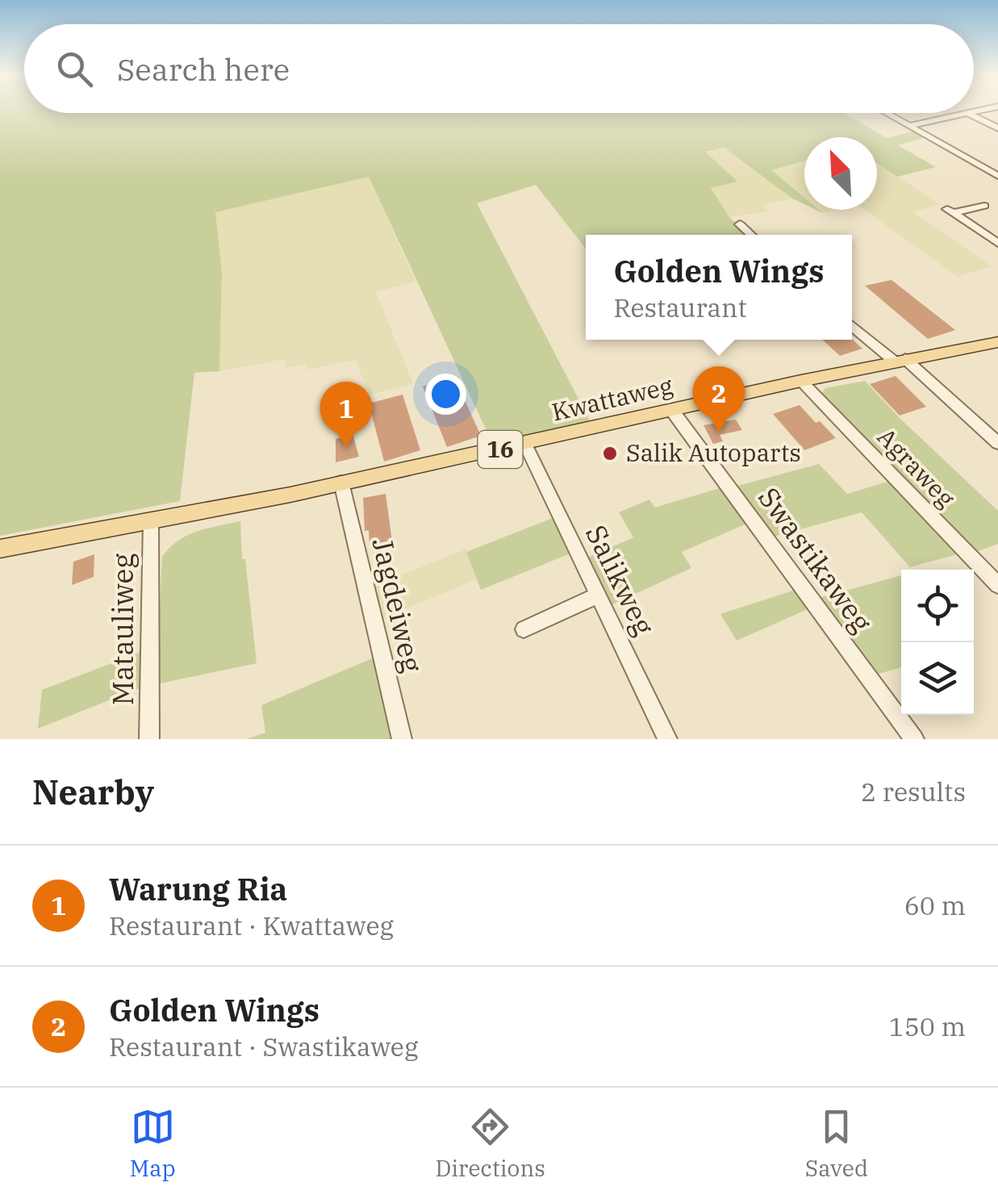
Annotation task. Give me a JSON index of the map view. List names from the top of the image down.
{
  "streets": {
    "main road": ["Kwattaweg", "16"],
    "street": [
      "Agraweg",
      "Swastikaweg",
      "Salikweg",
      "Jagdeiweg",
      "Matauliweg"
    ]
  },
  "crossings": [
    ["Kwattaweg", "Agraweg"],
    ["Kwattaweg", "Swastikaweg"],
    ["Kwattaweg", "Salikweg"],
    ["Kwattaweg", "Jagdeiweg"],
    ["Kwattaweg", "Matauliweg"]
  ],
  "places": ["Salik Autoparts"],
  "north": "top left",
  "page": {
    "search": "Search here",
    "popup": ["Golden Wings", "Restaurant"],
    "pins": ["2", "1"],
    "heading": ["Nearby", "2 results"],
    "list": [
      {
        "mark": "1",
        "name": "Warung Ria",
        "note": "Restaurant · Kwattaweg",
        "value": "60 m"
      },
      {
        "mark": "2",
        "name": "Golden Wings",
        "note": "Restaurant · Swastikaweg",
        "value": "150 m"
      }
    ],
    "nav": ["Map", "Directions", "Saved"]
  }
}
